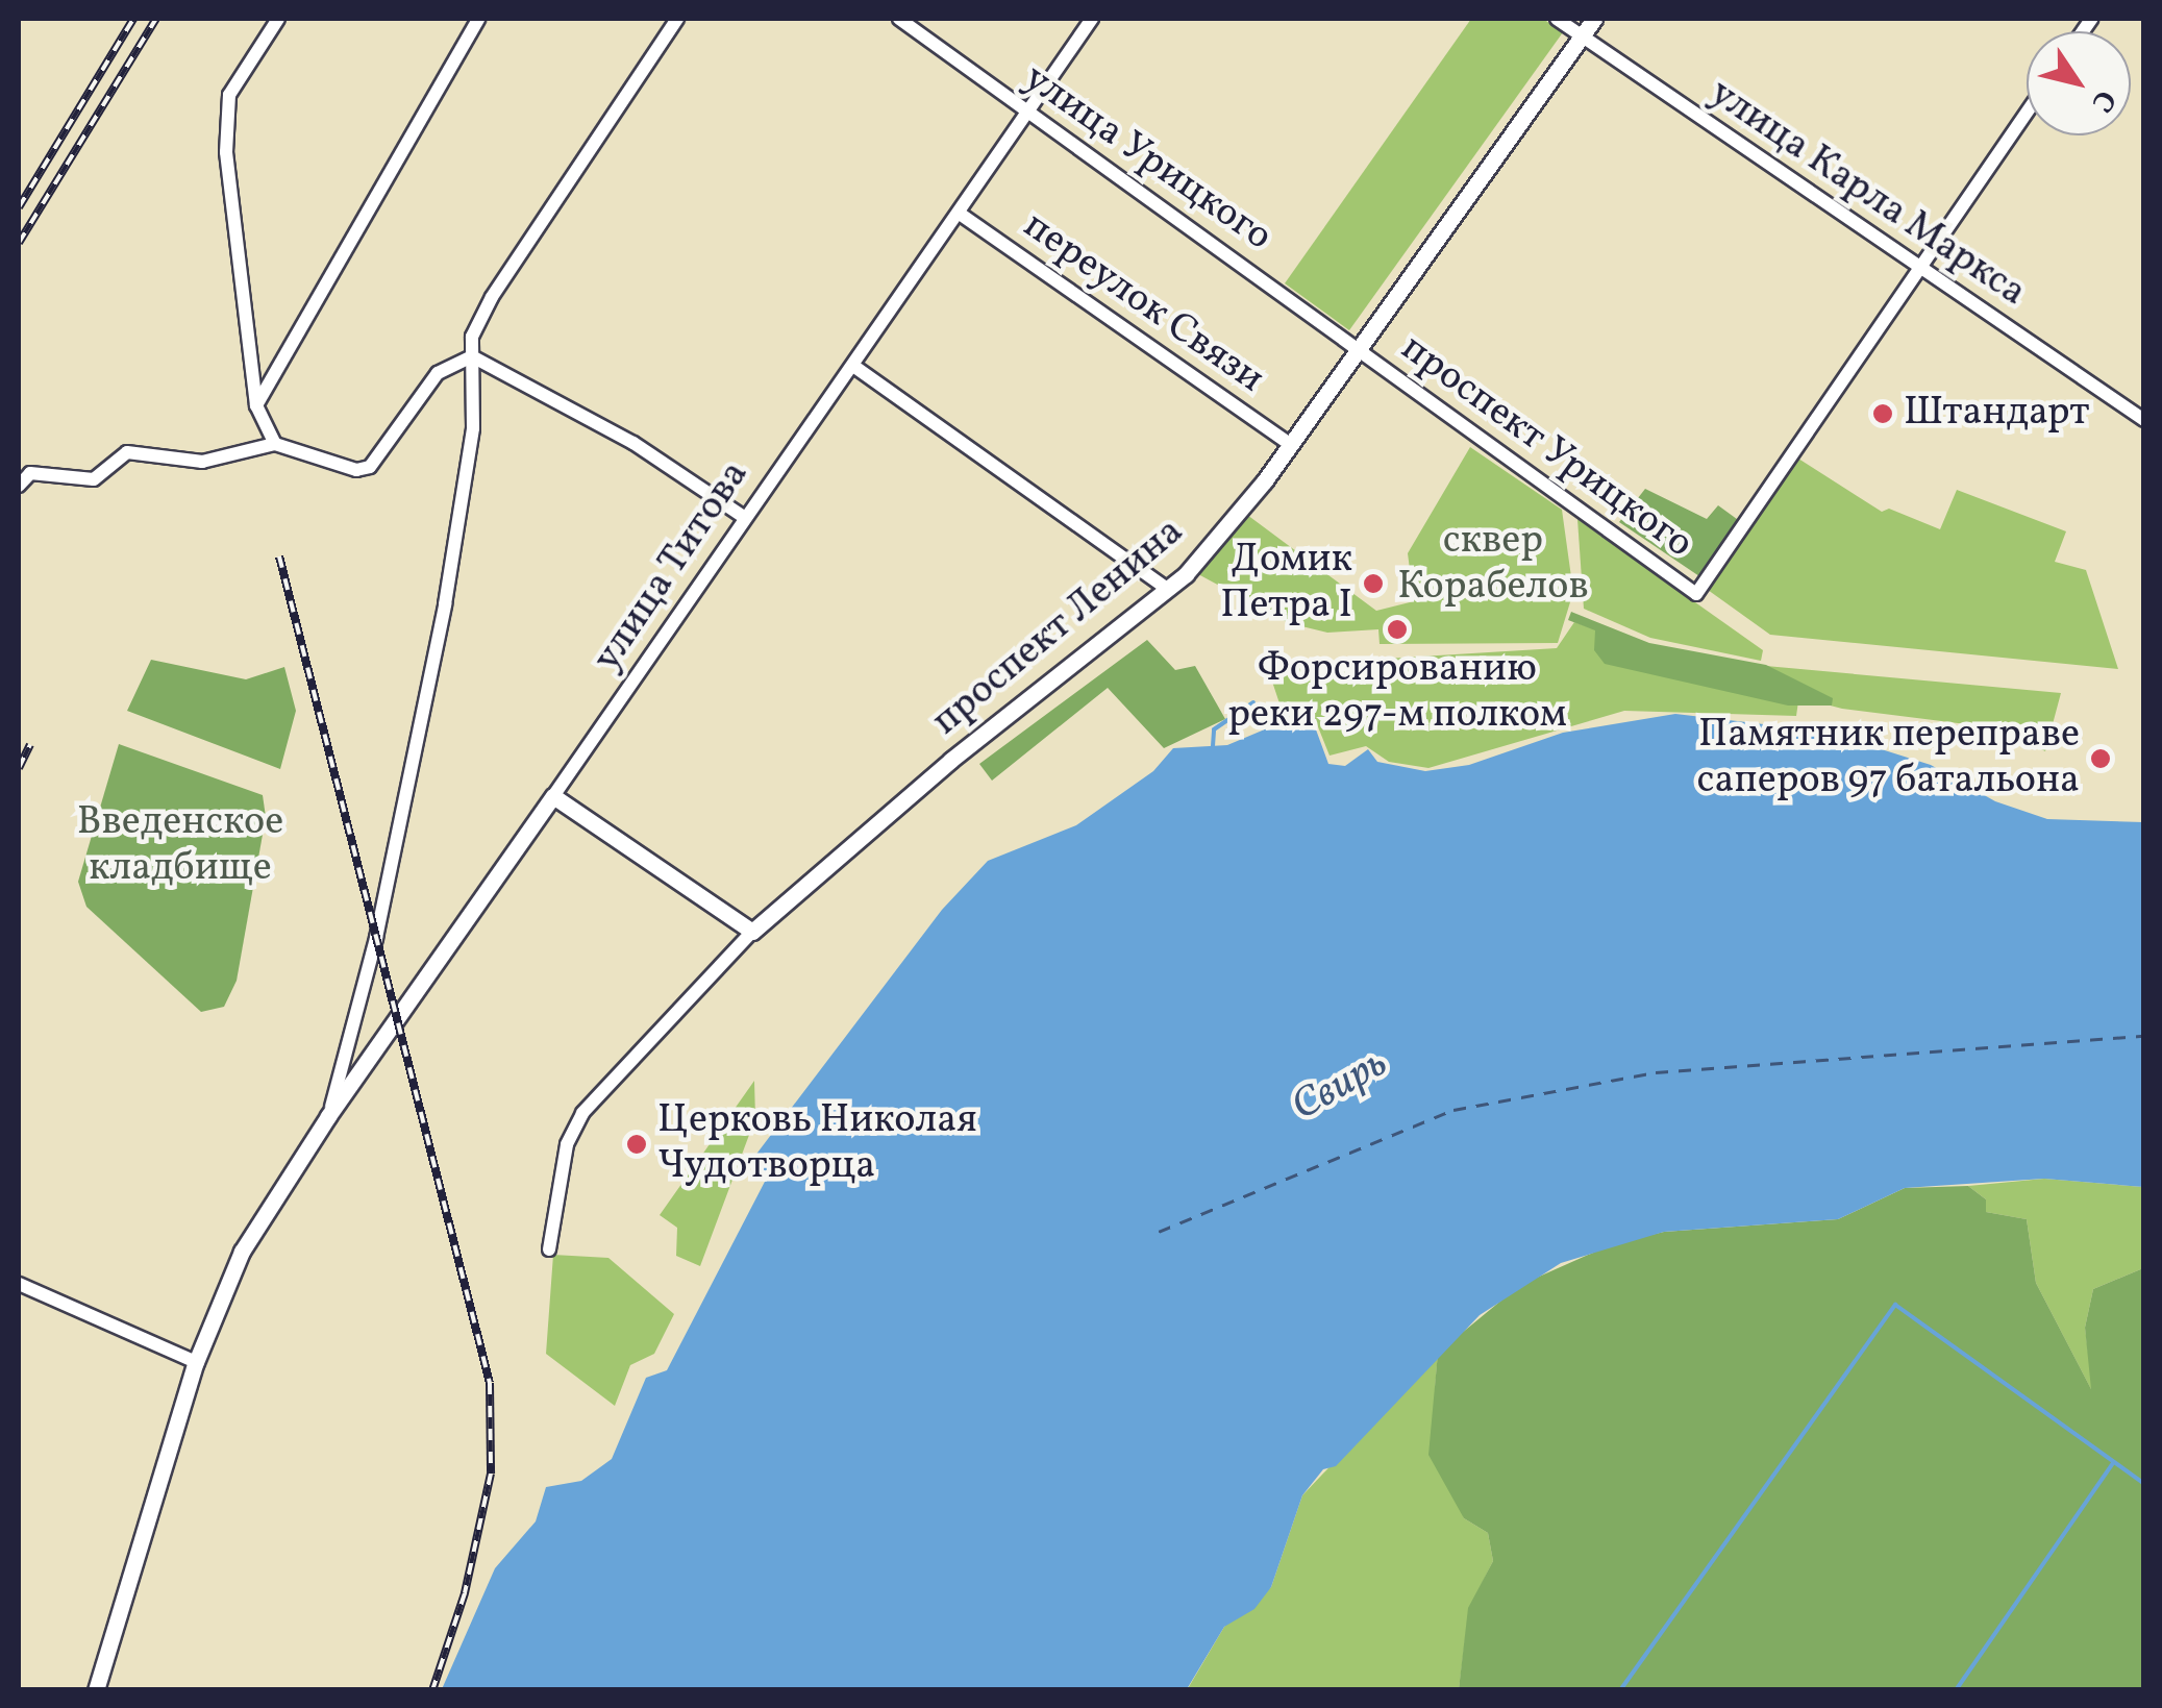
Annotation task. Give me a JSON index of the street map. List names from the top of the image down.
{
  "streets": {
    "main road": ["улица Титова", "проспект Ленина"],
    "street": [
      "улица Урицкого",
      "улица Карла Маркса",
      "переулок Связи",
      "проспект Урицкого"
    ]
  },
  "crossings": [
    ["улица Урицкого", "проспект Урицкого"],
    ["улица Урицкого", "улица Титова"],
    ["улица Урицкого", "проспект Ленина"],
    ["улица Карла Маркса", "проспект Урицкого"],
    ["улица Карла Маркса", "проспект Ленина"],
    ["переулок Связи", "улица Титова"],
    ["переулок Связи", "проспект Ленина"],
    ["проспект Урицкого", "проспект Ленина"]
  ],
  "water": ["Свирь"],
  "parks": ["сквер Корабелов", "Введенское кладбище"],
  "places": [
    "Штандарт",
    "Домик Петра I",
    "Форсированию реки 297-м полком",
    "Памятник переправе саперов 97 батальона",
    "Церковь Николая Чудотворца"
  ],
  "north": "bottom right"
}
